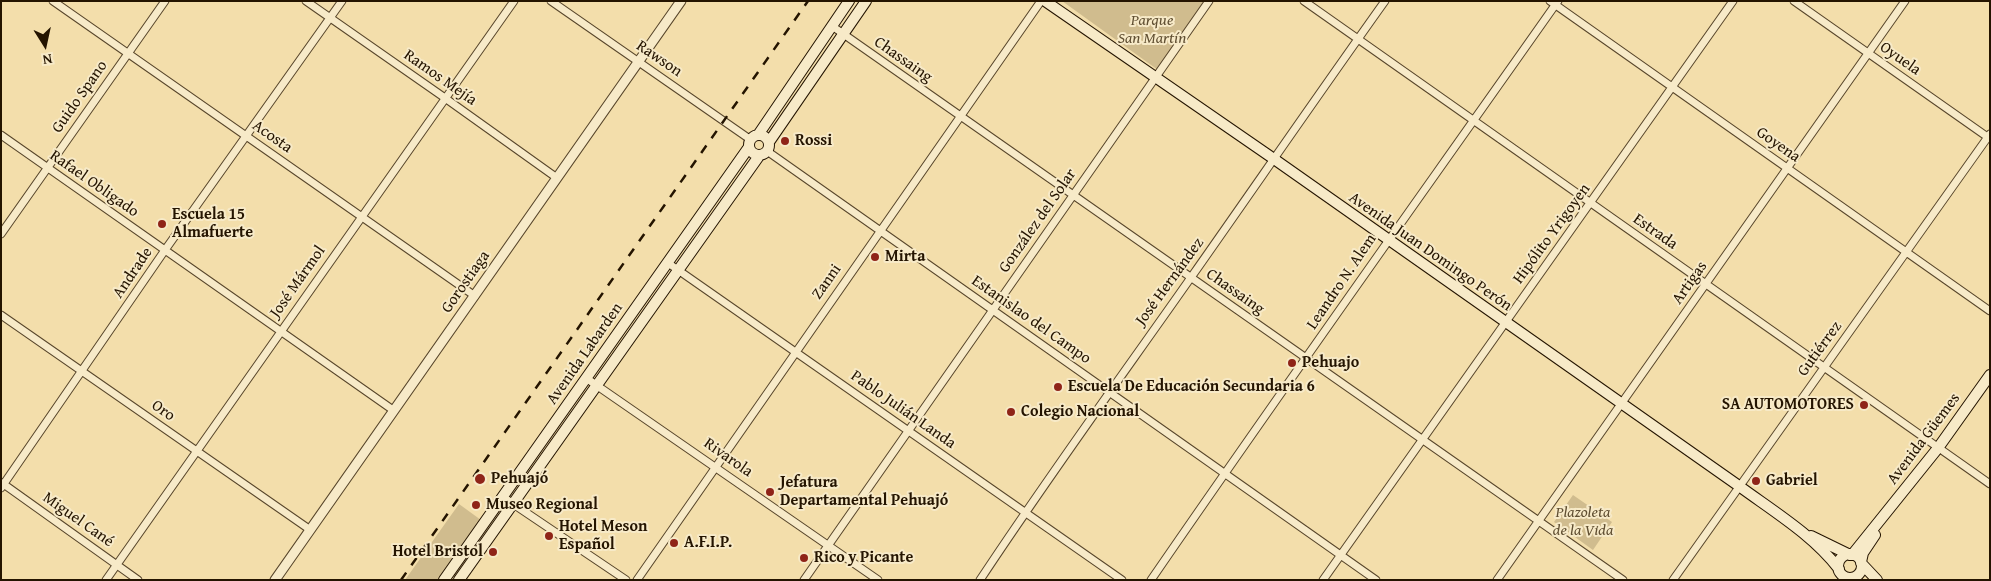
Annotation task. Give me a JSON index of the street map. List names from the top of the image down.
{
  "streets": {
    "main road": ["Avenida Juan Domingo Perón", "Avenida Labarden", "Avenida Güemes"],
    "street": [
      "Rawson",
      "Oyuela",
      "Chassaing",
      "Ramos Mejía",
      "Guido Spano",
      "Acosta",
      "Goyena",
      "Rafael Obligado",
      "González del Solar",
      "Estrada",
      "Hipólito Yrigoyen",
      "Andrade",
      "José Mármol",
      "Gorostiaga",
      "Zanni",
      "José Hernández",
      "Leandro N. Alem",
      "Artigas",
      "Estanislao del Campo",
      "Gutiérrez",
      "Pablo Julián Landa",
      "Oro",
      "Rivarola",
      "Miguel Cané"
    ]
  },
  "crossings": [
    ["Rawson", "Gorostiaga"],
    ["Rawson", "Avenida Labarden"],
    ["Oyuela", "Artigas"],
    ["Oyuela", "Gutiérrez"],
    ["Chassaing", "González del Solar"],
    ["Chassaing", "Hipólito Yrigoyen"],
    ["Chassaing", "Zanni"],
    ["Chassaing", "José Hernández"],
    ["Chassaing", "Leandro N. Alem"],
    ["Chassaing", "Artigas"],
    ["Chassaing", "Avenida Labarden"],
    ["Ramos Mejía", "Andrade"],
    ["Ramos Mejía", "José Mármol"],
    ["Ramos Mejía", "Gorostiaga"],
    ["Guido Spano", "Acosta"],
    ["Guido Spano", "Rafael Obligado"],
    ["Acosta", "Andrade"],
    ["Acosta", "José Mármol"],
    ["Acosta", "Gorostiaga"],
    ["Goyena", "Hipólito Yrigoyen"],
    ["Goyena", "Leandro N. Alem"],
    ["Goyena", "Artigas"],
    ["Goyena", "Gutiérrez"],
    ["Rafael Obligado", "Andrade"],
    ["Rafael Obligado", "José Mármol"],
    ["Rafael Obligado", "Gorostiaga"],
    ["González del Solar", "Avenida Juan Domingo Perón"],
    ["González del Solar", "Estanislao del Campo"],
    ["González del Solar", "Pablo Julián Landa"],
    ["González del Solar", "Rivarola"],
    ["Estrada", "Hipólito Yrigoyen"],
    ["Estrada", "José Hernández"],
    ["Estrada", "Leandro N. Alem"],
    ["Estrada", "Artigas"],
    ["Estrada", "Gutiérrez"],
    ["Estrada", "Avenida Güemes"],
    ["Hipólito Yrigoyen", "Avenida Juan Domingo Perón"],
    ["Hipólito Yrigoyen", "Estanislao del Campo"],
    ["Avenida Juan Domingo Perón", "Zanni"],
    ["Avenida Juan Domingo Perón", "José Hernández"],
    ["Avenida Juan Domingo Perón", "Leandro N. Alem"],
    ["Avenida Juan Domingo Perón", "Artigas"],
    ["Avenida Juan Domingo Perón", "Gutiérrez"],
    ["Avenida Juan Domingo Perón", "Avenida Güemes"],
    ["Andrade", "Oro"],
    ["Andrade", "Miguel Cané"],
    ["José Mármol", "Oro"],
    ["José Mármol", "Miguel Cané"],
    ["Gorostiaga", "Oro"],
    ["Zanni", "Estanislao del Campo"],
    ["Zanni", "Pablo Julián Landa"],
    ["Zanni", "Rivarola"],
    ["José Hernández", "Estanislao del Campo"],
    ["José Hernández", "Pablo Julián Landa"],
    ["Leandro N. Alem", "Estanislao del Campo"],
    ["Estanislao del Campo", "Avenida Labarden"],
    ["Avenida Labarden", "Pablo Julián Landa"],
    ["Avenida Labarden", "Rivarola"]
  ],
  "parks": ["Parque San Martín", "Plazoleta de la Vida"],
  "places": [
    "Rossi",
    "Escuela 15 Almafuerte",
    "Mirta",
    "Pehuajo",
    "Escuela De Educación Secundaria 6",
    "SA AUTOMOTORES",
    "Colegio Nacional",
    "Pehuajó",
    "Gabriel",
    "Jefatura Departamental Pehuajó",
    "Museo Regional",
    "Hotel Meson Español",
    "A.F.I.P.",
    "Hotel Bristol",
    "Rico y Picante"
  ],
  "north": "bottom"
}
